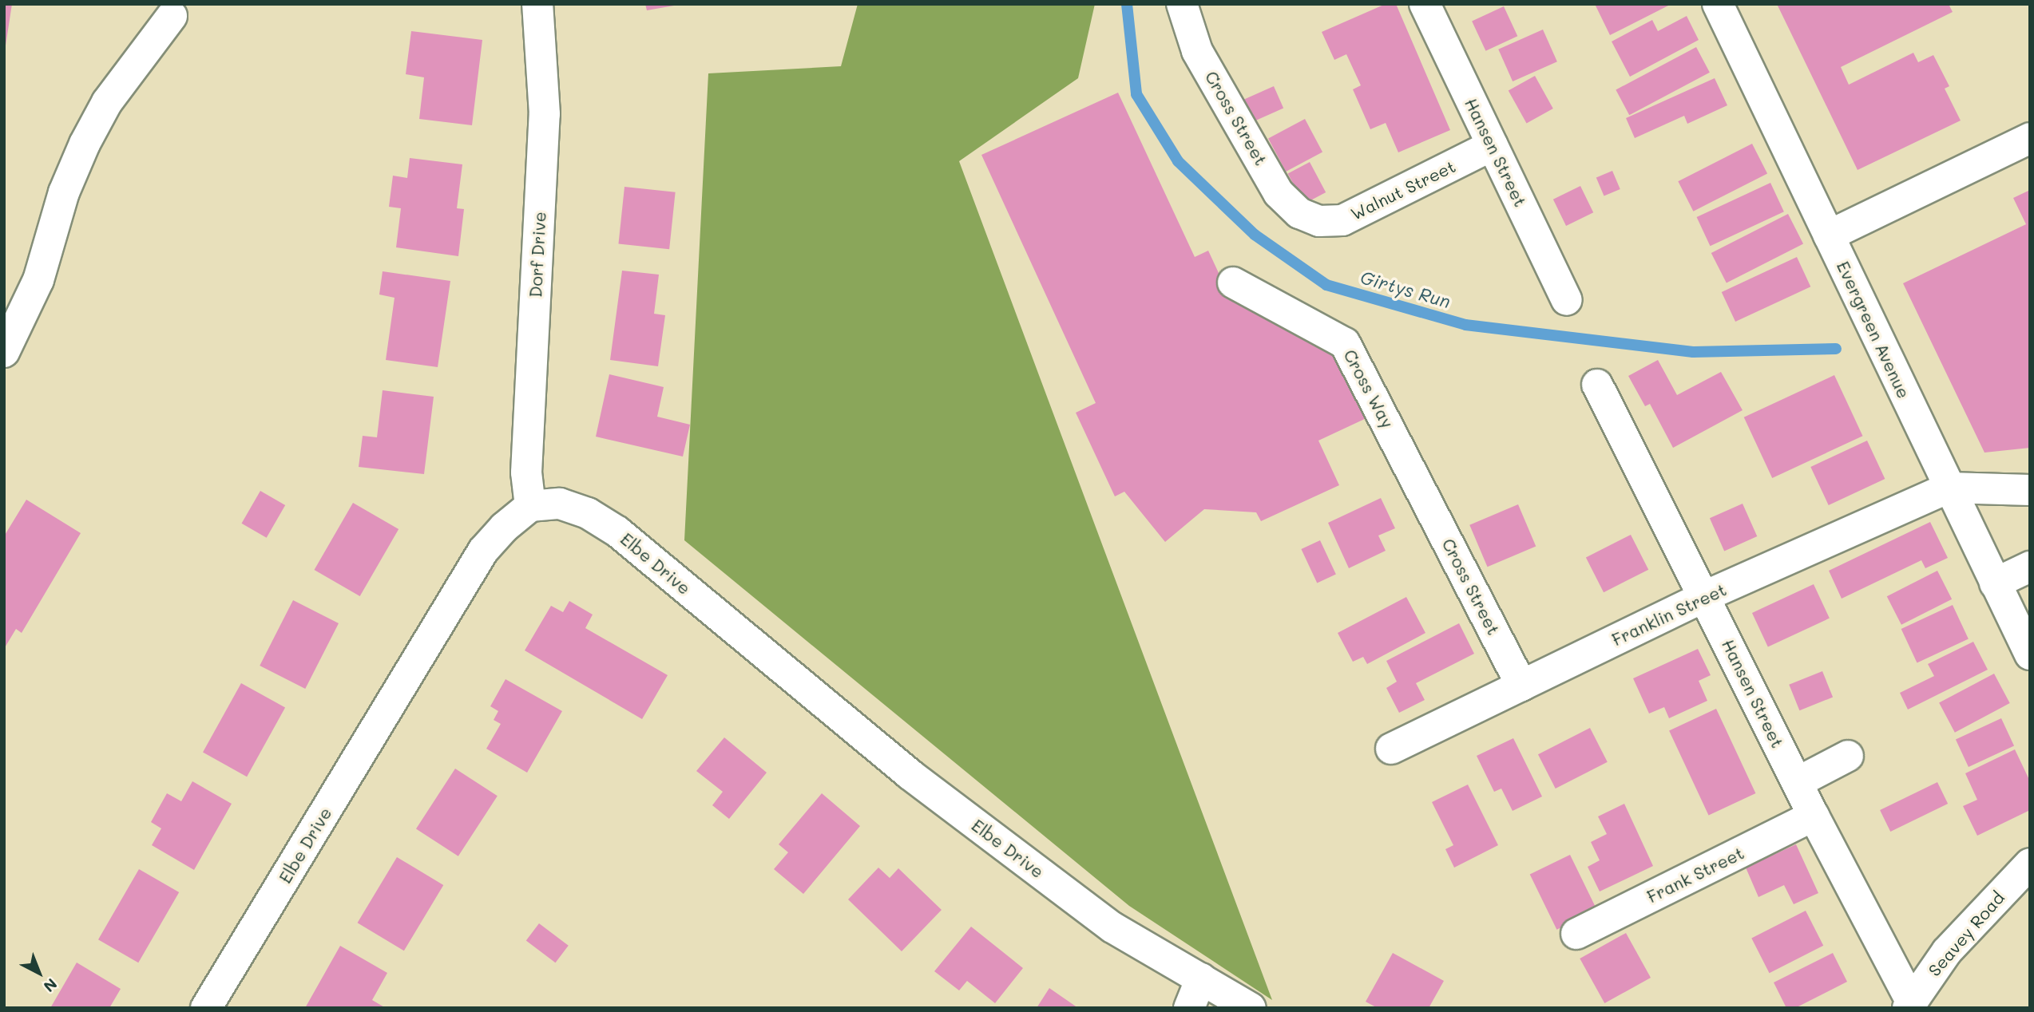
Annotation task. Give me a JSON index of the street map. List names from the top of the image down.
{
  "streets": {
    "street": [
      "Cross Street",
      "Hansen Street",
      "Walnut Street",
      "Dorf Drive",
      "Evergreen Avenue",
      "Cross Way",
      "Elbe Drive",
      "Franklin Street",
      "Frank Street",
      "Seavey Road"
    ]
  },
  "crossings": [
    ["Cross Street", "Walnut Street"],
    ["Cross Street", "Cross Way"],
    ["Cross Street", "Franklin Street"],
    ["Hansen Street", "Walnut Street"],
    ["Hansen Street", "Franklin Street"],
    ["Hansen Street", "Frank Street"],
    ["Hansen Street", "Seavey Road"],
    ["Dorf Drive", "Elbe Drive"],
    ["Evergreen Avenue", "Franklin Street"]
  ],
  "water": ["Girtys Run"],
  "north": "bottom right"
}
